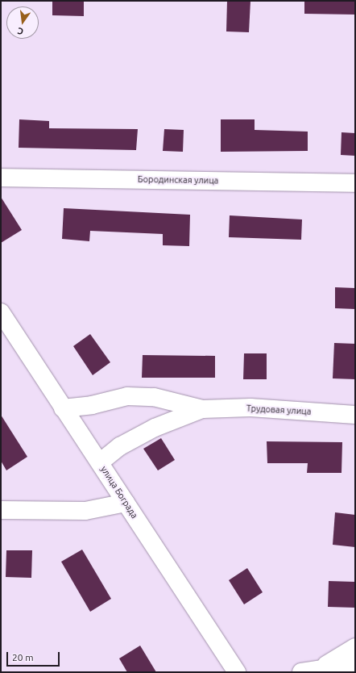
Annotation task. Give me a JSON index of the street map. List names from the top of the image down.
{
  "streets": {
    "street": ["Бородинская улица", "Трудовая улица", "улица Бограда"]
  },
  "crossings": [
    ["Трудовая улица", "улица Бограда"]
  ],
  "scale_bar": "20 m",
  "north": "bottom"
}
